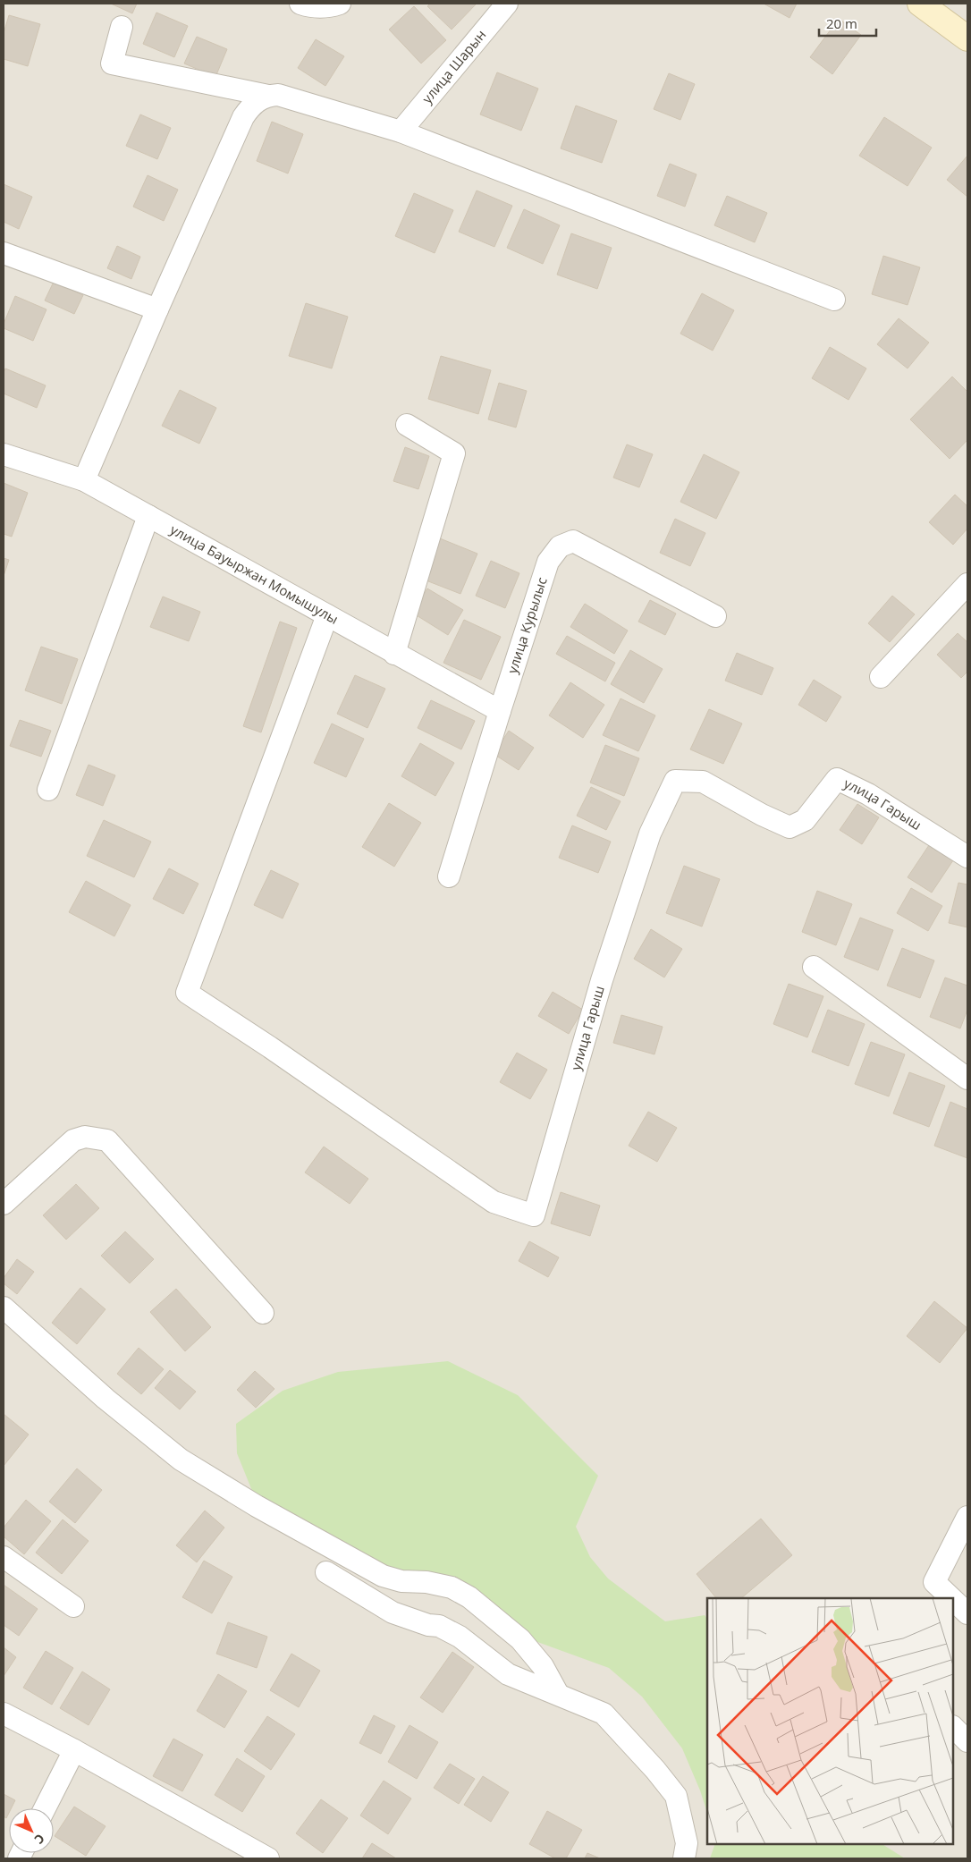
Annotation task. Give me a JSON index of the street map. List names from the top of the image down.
{
  "streets": {
    "street": [
      "улица Шарын",
      "улица Бауыржан Момышулы",
      "улица Курылыс",
      "улица Гарыш"
    ]
  },
  "crossings": [
    ["улица Бауыржан Момышулы", "улица Курылыс"],
    ["улица Бауыржан Момышулы", "улица Гарыш"]
  ],
  "scale_bar": "20 m",
  "north": "bottom right"
}
